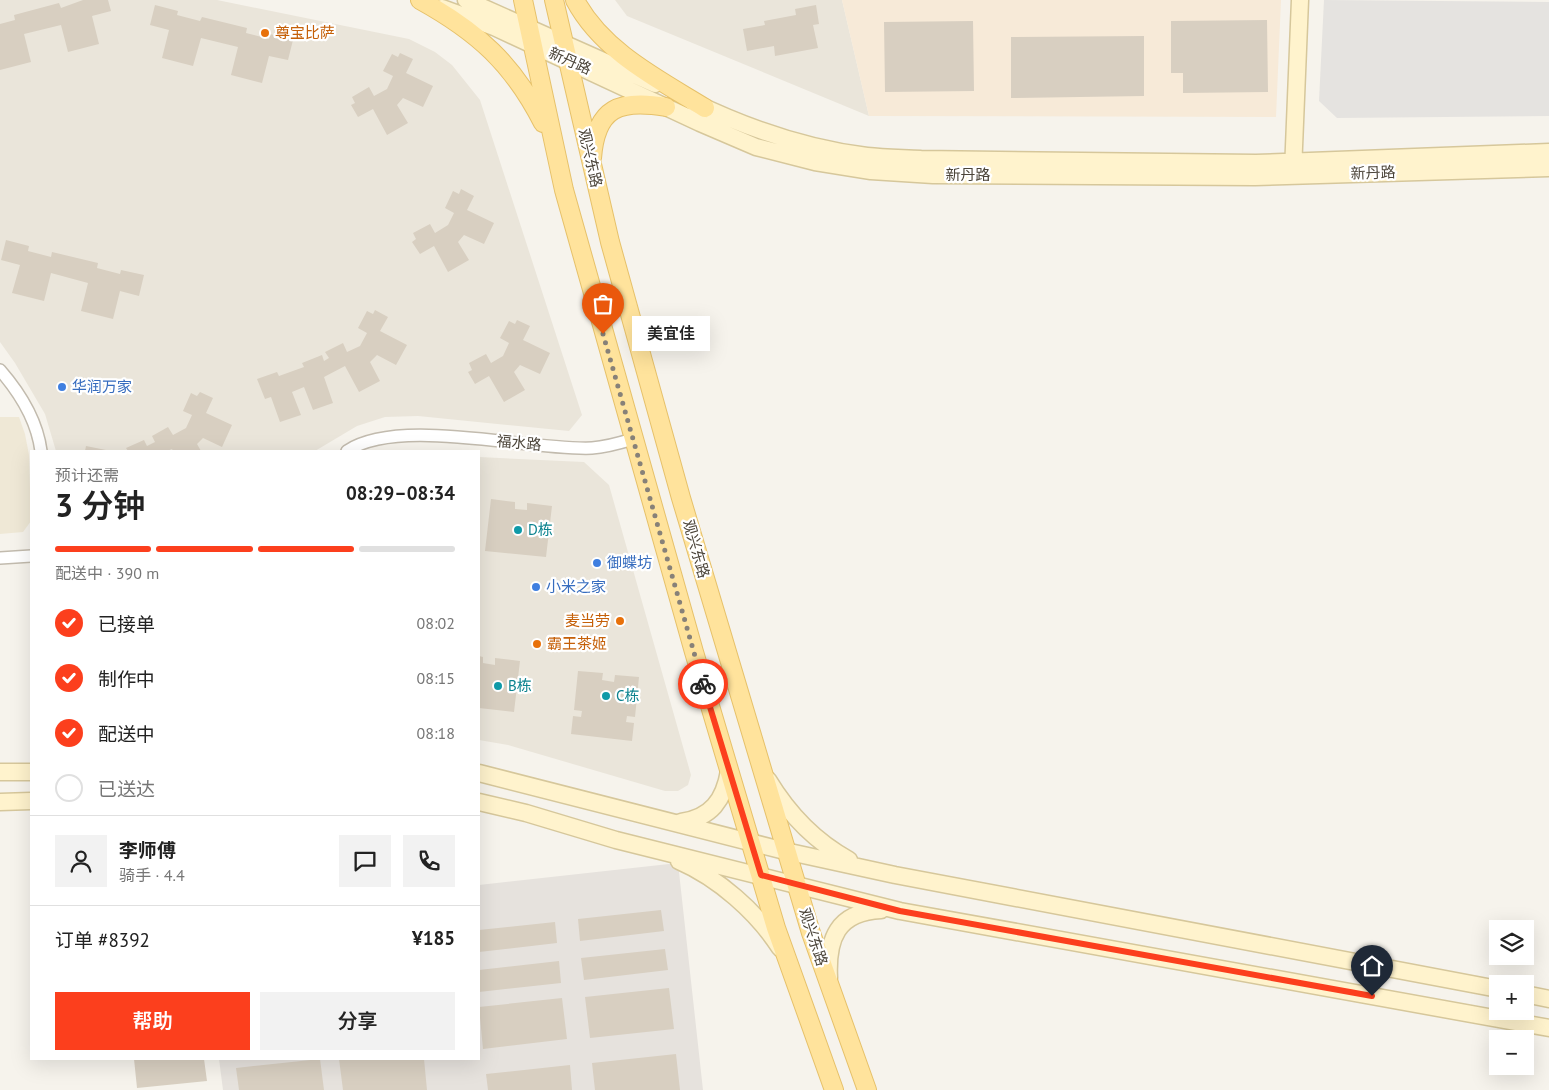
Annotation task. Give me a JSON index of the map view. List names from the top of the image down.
{
  "streets": {
    "main road": ["观兴东路"],
    "street": ["新丹路", "福水路"]
  },
  "crossings": [
    ["新丹路", "观兴东路"],
    ["观兴东路", "福水路"]
  ],
  "places": [
    "尊宝比萨",
    "美宜佳",
    "华润万家",
    "D栋",
    "御蝶坊",
    "小米之家",
    "麦当劳",
    "霸王茶姬",
    "B栋",
    "C栋"
  ],
  "page": {
    "bubble": "美宜佳",
    "heading": ["3 分钟", "预计还需", "08:29–08:34"],
    "panel": [
      "李师傅",
      "骑手 · 4.4",
      "订单 #8392",
      "¥185"
    ],
    "bar": "配送中 · 390 m",
    "list": [
      ["已接单", "08:02"],
      ["制作中", "08:15"],
      ["配送中", "08:18"],
      "已送达"
    ],
    "map_buttons": ["+", "−"],
    "buttons": ["帮助", "分享"]
  }
}
